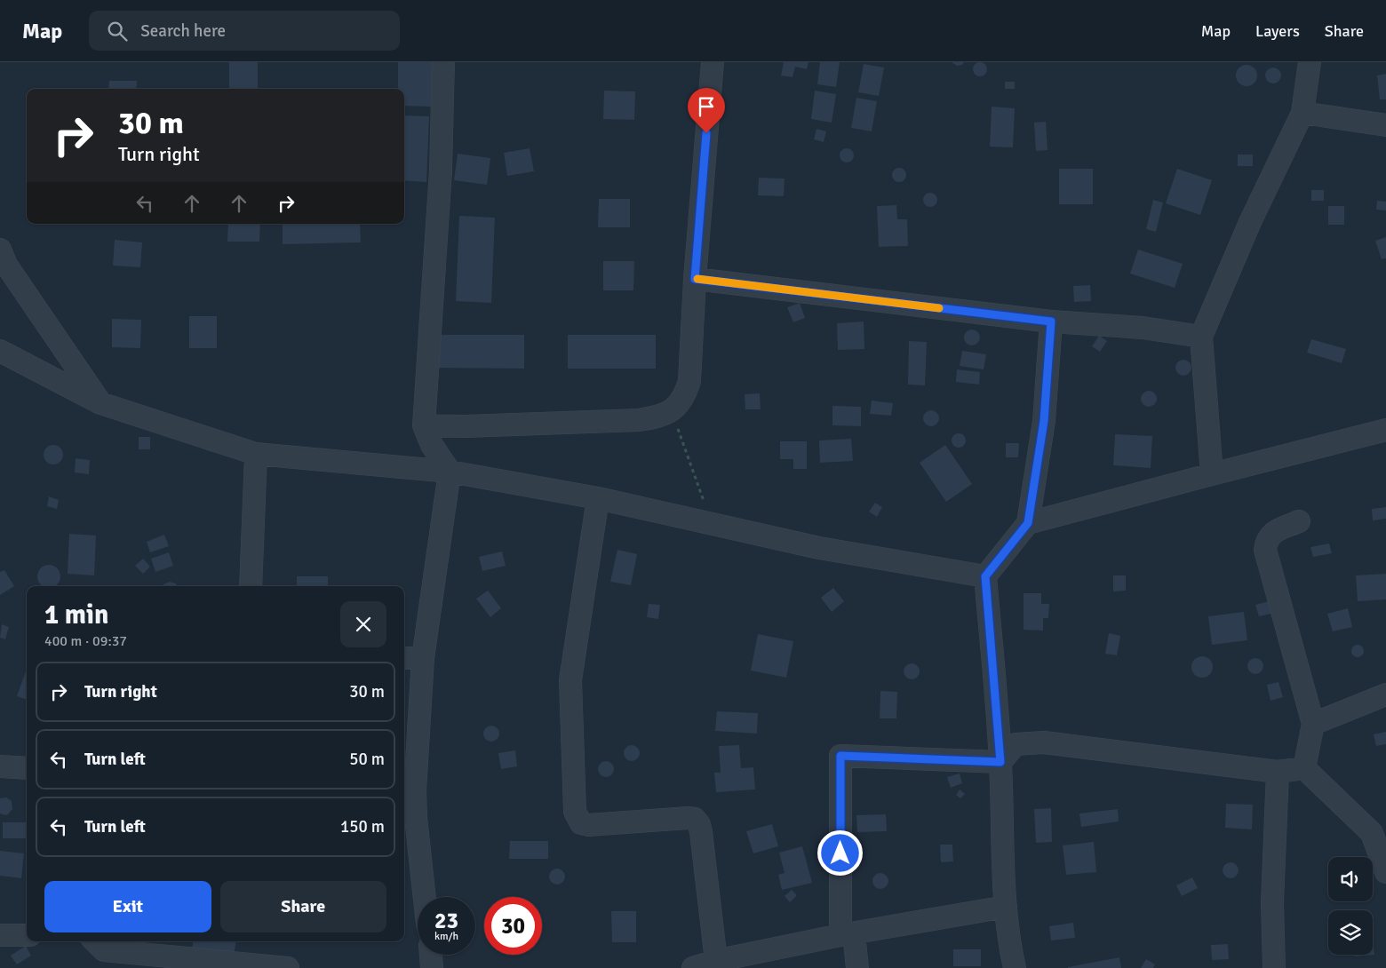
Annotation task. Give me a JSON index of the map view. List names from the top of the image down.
{
  "page": {
    "header": "Map",
    "search": "Search here",
    "nav": ["Map", "Layers", "Share"],
    "turn": ["30 m", "Turn right"],
    "heading": ["1 min", "400 m · 09:37"],
    "list": [
      {
        "name": "Turn right",
        "value": "30 m"
      },
      {
        "name": "Turn left",
        "value": "50 m"
      },
      {
        "name": "Turn left",
        "value": "150 m"
      }
    ],
    "buttons": ["Exit", "Share"],
    "speed": "23 km/h",
    "limit": "30"
  }
}
